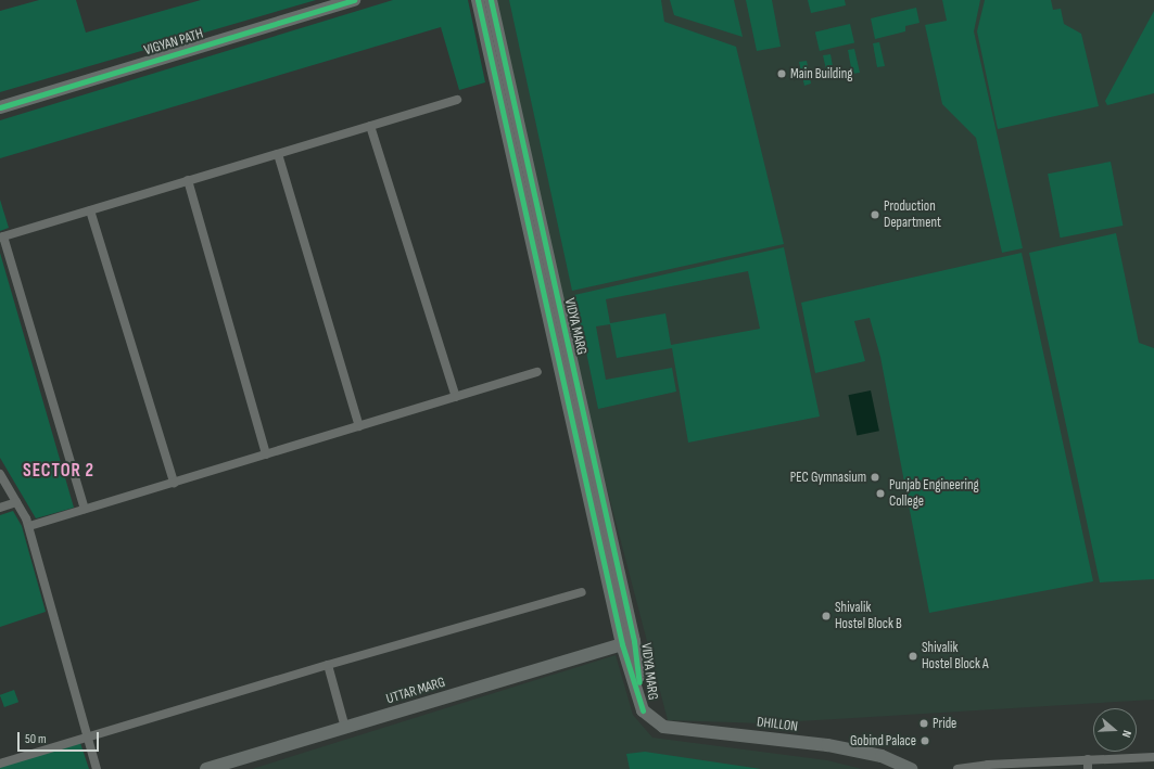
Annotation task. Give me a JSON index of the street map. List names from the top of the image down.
{
  "streets": {
    "main road": [
      "VIGYAN PATH",
      "VIDYA MARG",
      "UTTAR MARG",
      "DHILLON"
    ]
  },
  "crossings": [
    ["VIDYA MARG", "UTTAR MARG"],
    ["VIDYA MARG", "DHILLON"]
  ],
  "districts": ["SECTOR 2"],
  "places": [
    "Main Building",
    "Production Department",
    "PEC Gymnasium",
    "Punjab Engineering College",
    "Shivalik Hostel Block B",
    "Shivalik Hostel Block A",
    "Pride",
    "Gobind Palace"
  ],
  "scale_bar": "50 m",
  "north": "right"
}
